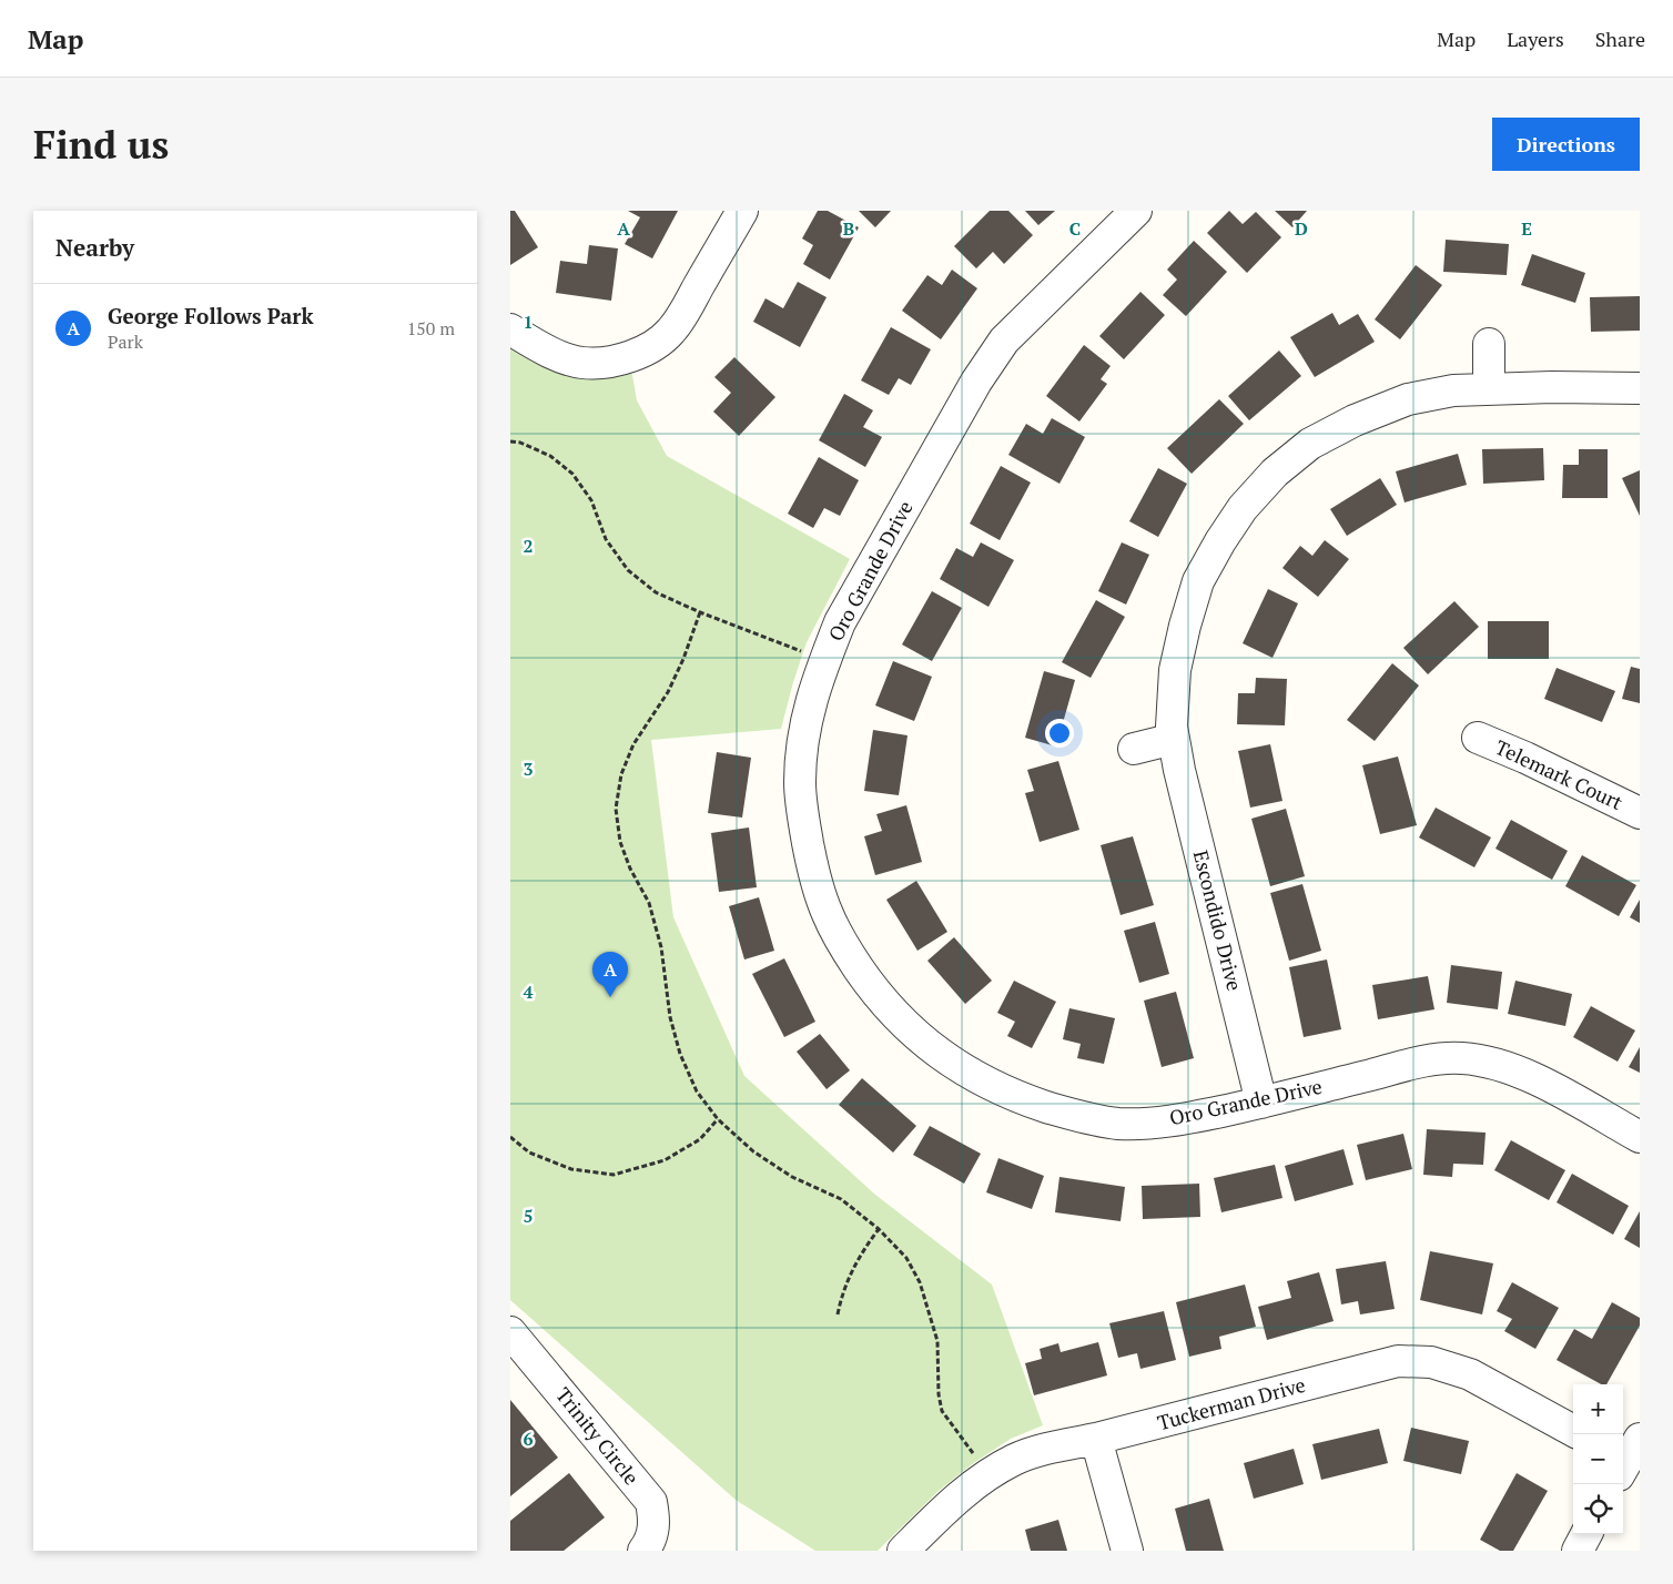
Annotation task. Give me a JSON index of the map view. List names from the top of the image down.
{
  "streets": {
    "street": [
      "Oro Grande Drive",
      "Telemark Court",
      "Escondido Drive",
      "Tuckerman Drive",
      "Trinity Circle"
    ]
  },
  "crossings": [
    ["Oro Grande Drive", "Escondido Drive"]
  ],
  "page": {
    "header": "Map",
    "nav": ["Map", "Layers", "Share"],
    "buttons": "Directions",
    "title": "Find us",
    "heading": "Nearby",
    "list": [
      {
        "mark": "A",
        "name": "George Follows Park",
        "note": "Park",
        "value": "150 m"
      }
    ],
    "pins": "A",
    "map_buttons": ["+", "−"]
  },
  "grid": {
    "columns": [
      "A",
      "B",
      "C",
      "D",
      "E"
    ],
    "rows": [
      "1",
      "2",
      "3",
      "4",
      "5",
      "6"
    ]
  }
}
